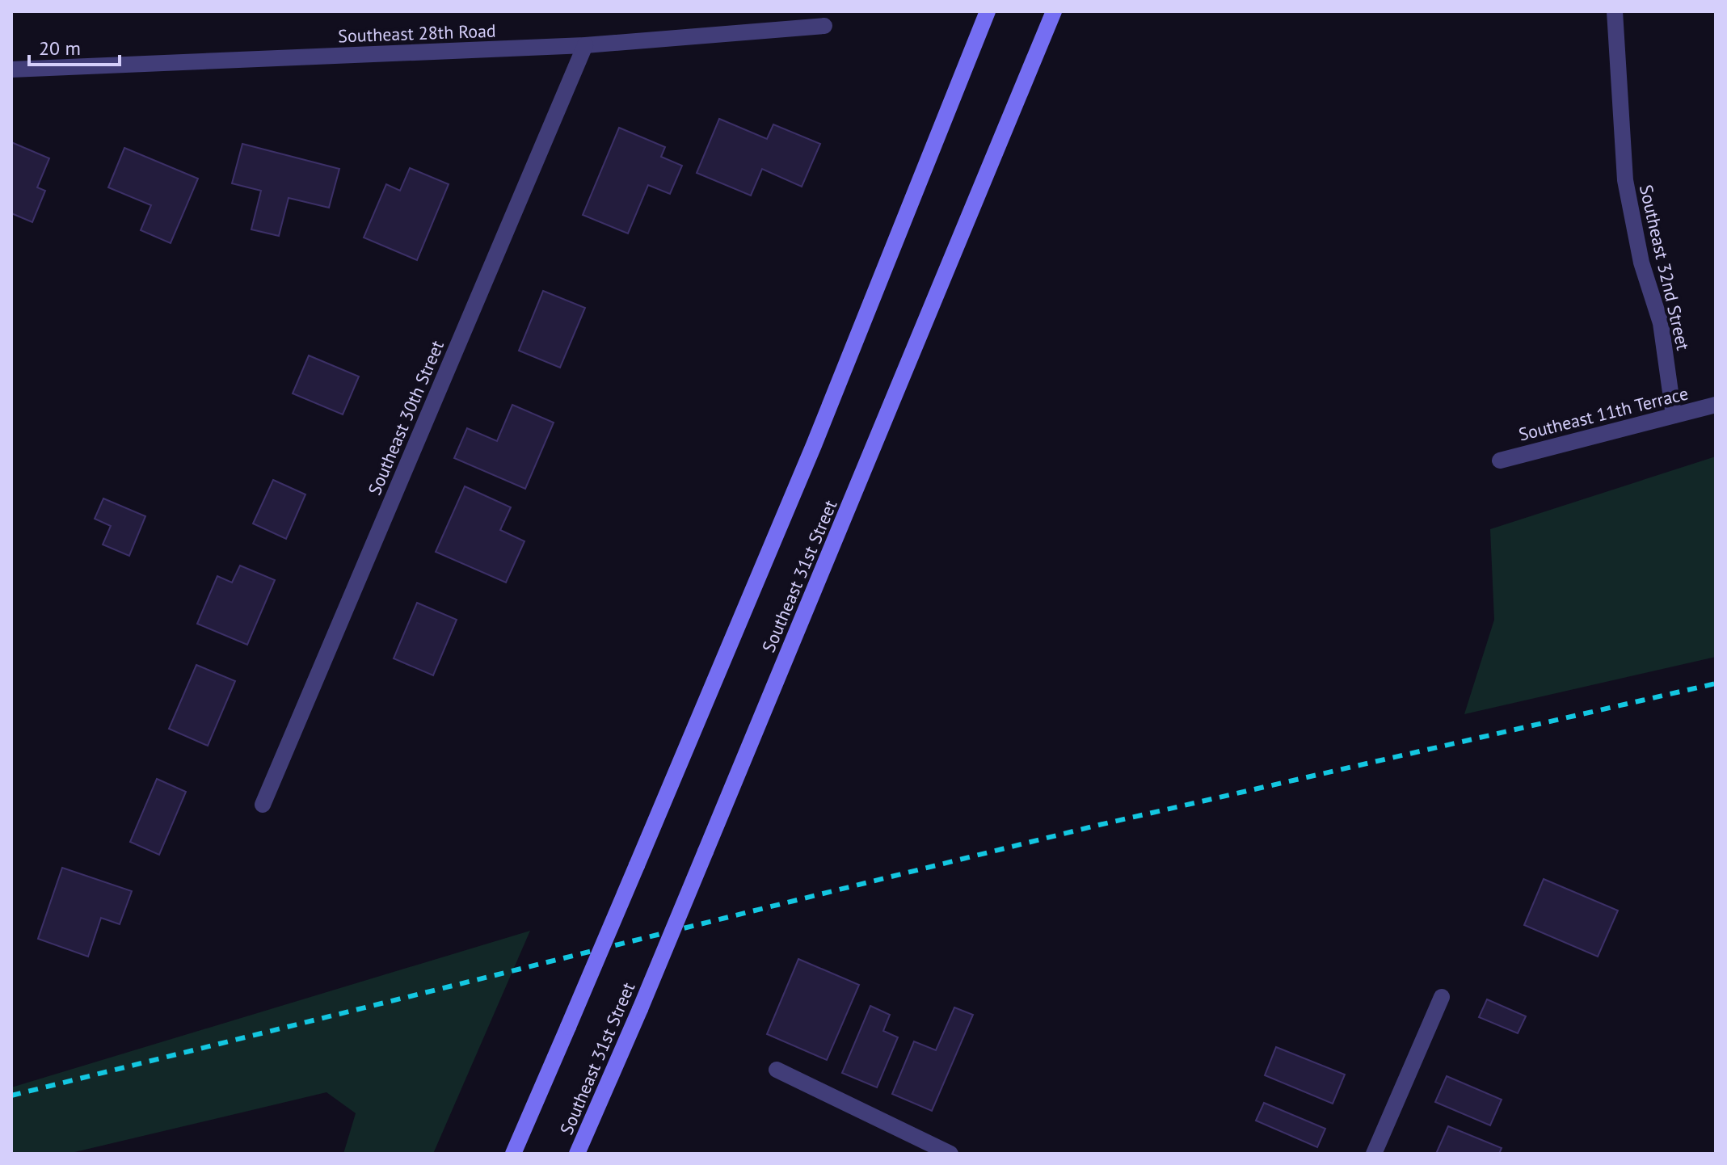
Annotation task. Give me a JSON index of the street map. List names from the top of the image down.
{
  "streets": {
    "main road": ["Southeast 31st Street"],
    "street": [
      "Southeast 28th Road",
      "Southeast 32nd Street",
      "Southeast 11th Terrace",
      "Southeast 30th Street"
    ]
  },
  "crossings": [
    ["Southeast 28th Road", "Southeast 30th Street"],
    ["Southeast 32nd Street", "Southeast 11th Terrace"]
  ],
  "scale_bar": "20 m"
}
